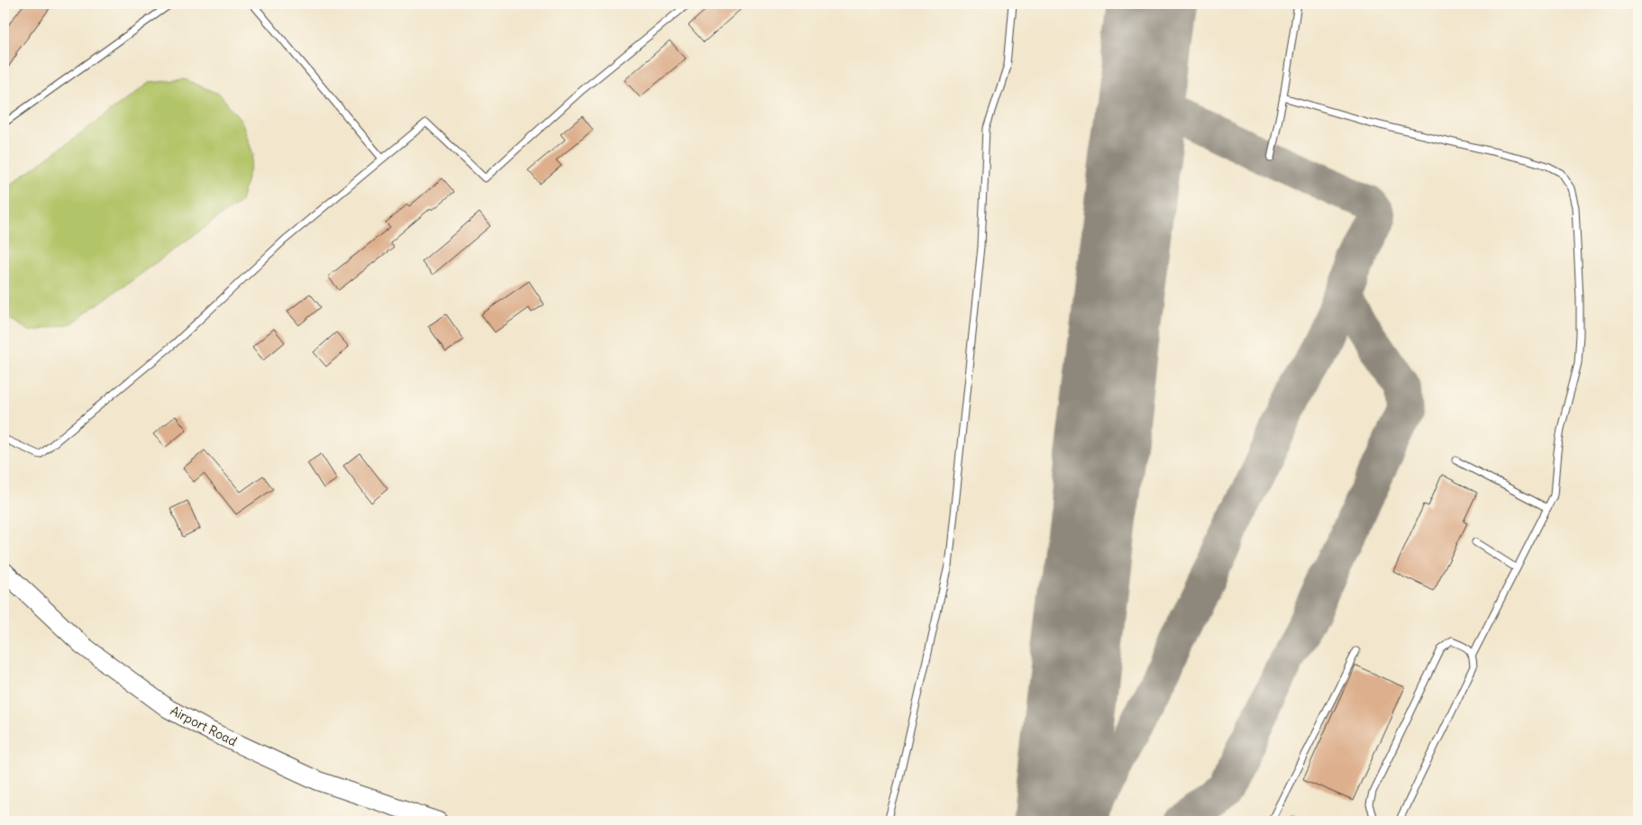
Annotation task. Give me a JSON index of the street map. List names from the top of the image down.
{
  "streets": {
    "main road": ["Airport Road"]
  }
}
